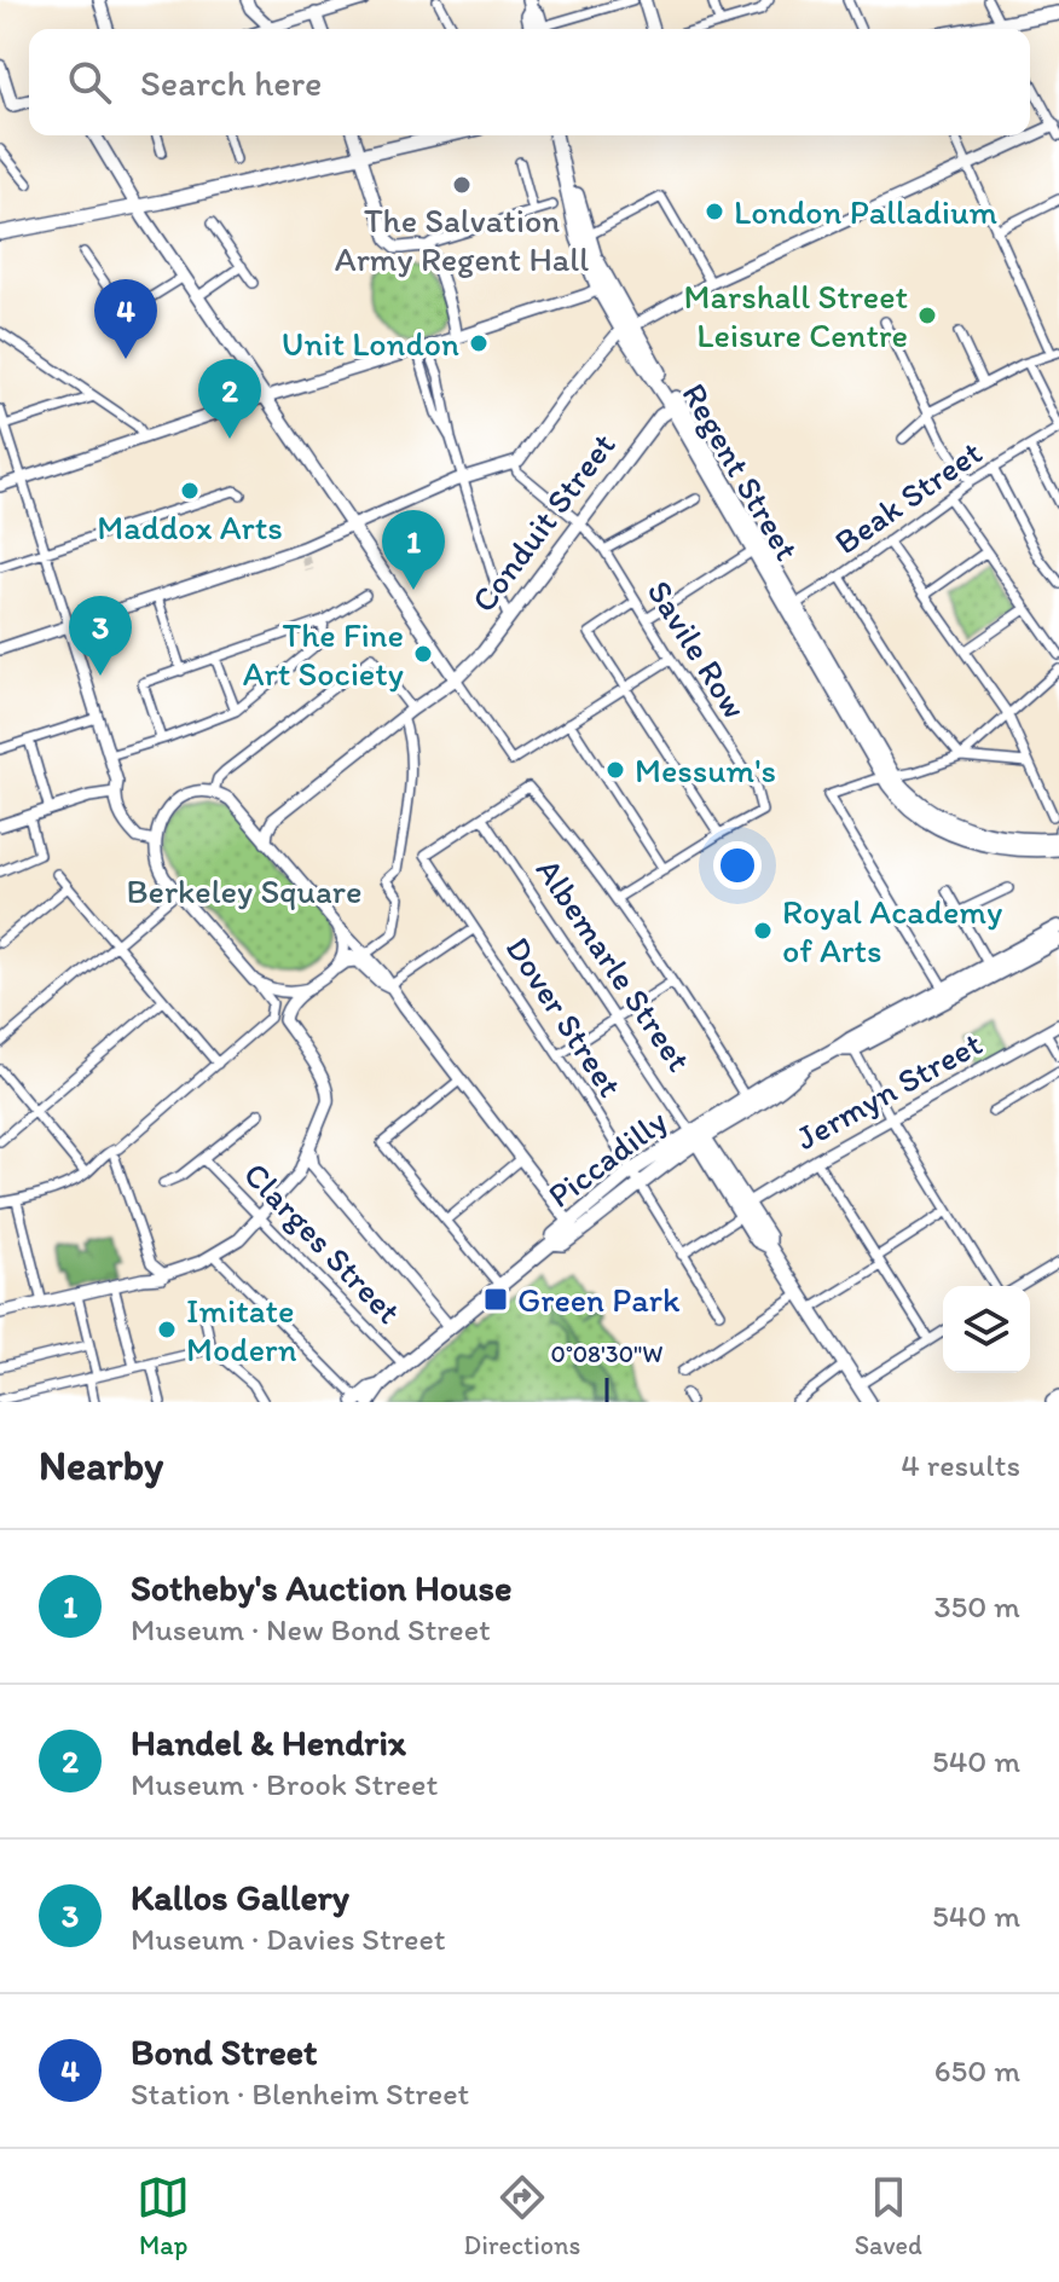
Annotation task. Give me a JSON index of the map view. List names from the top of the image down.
{
  "streets": {
    "main road": ["Regent Street", "Conduit Street", "Piccadilly"],
    "street": [
      "Beak Street",
      "Savile Row",
      "Albemarle Street",
      "Dover Street",
      "Jermyn Street",
      "Clarges Street"
    ]
  },
  "crossings": [
    ["Regent Street", "Beak Street"],
    ["Regent Street", "Conduit Street"],
    ["Conduit Street", "Savile Row"],
    ["Albemarle Street", "Dover Street"],
    ["Albemarle Street", "Piccadilly"],
    ["Dover Street", "Piccadilly"],
    ["Piccadilly", "Clarges Street"]
  ],
  "parks": ["Berkeley Square"],
  "places": {
    "other": [
      "The Salvation Army Regent Hall",
      "London Palladium",
      "Marshall Street Leisure Centre",
      "Unit London",
      "Maddox Arts",
      "The Fine Art Society",
      "Messum's",
      "Royal Academy of Arts",
      "Imitate Modern"
    ],
    "transit": ["Green Park"]
  },
  "page": {
    "search": "Search here",
    "pins": [
      "4",
      "2",
      "1",
      "3"
    ],
    "heading": ["Nearby", "4 results"],
    "list": [
      {
        "mark": "1",
        "name": "Sotheby's Auction House",
        "note": "Museum · New Bond Street",
        "value": "350 m"
      },
      {
        "mark": "2",
        "name": "Handel & Hendrix",
        "note": "Museum · Brook Street",
        "value": "540 m"
      },
      {
        "mark": "3",
        "name": "Kallos Gallery",
        "note": "Museum · Davies Street",
        "value": "540 m"
      },
      {
        "mark": "4",
        "name": "Bond Street",
        "note": "Station · Blenheim Street",
        "value": "650 m"
      }
    ],
    "nav": ["Map", "Directions", "Saved"]
  },
  "coordinates": ["0°08'30\"W"]
}
